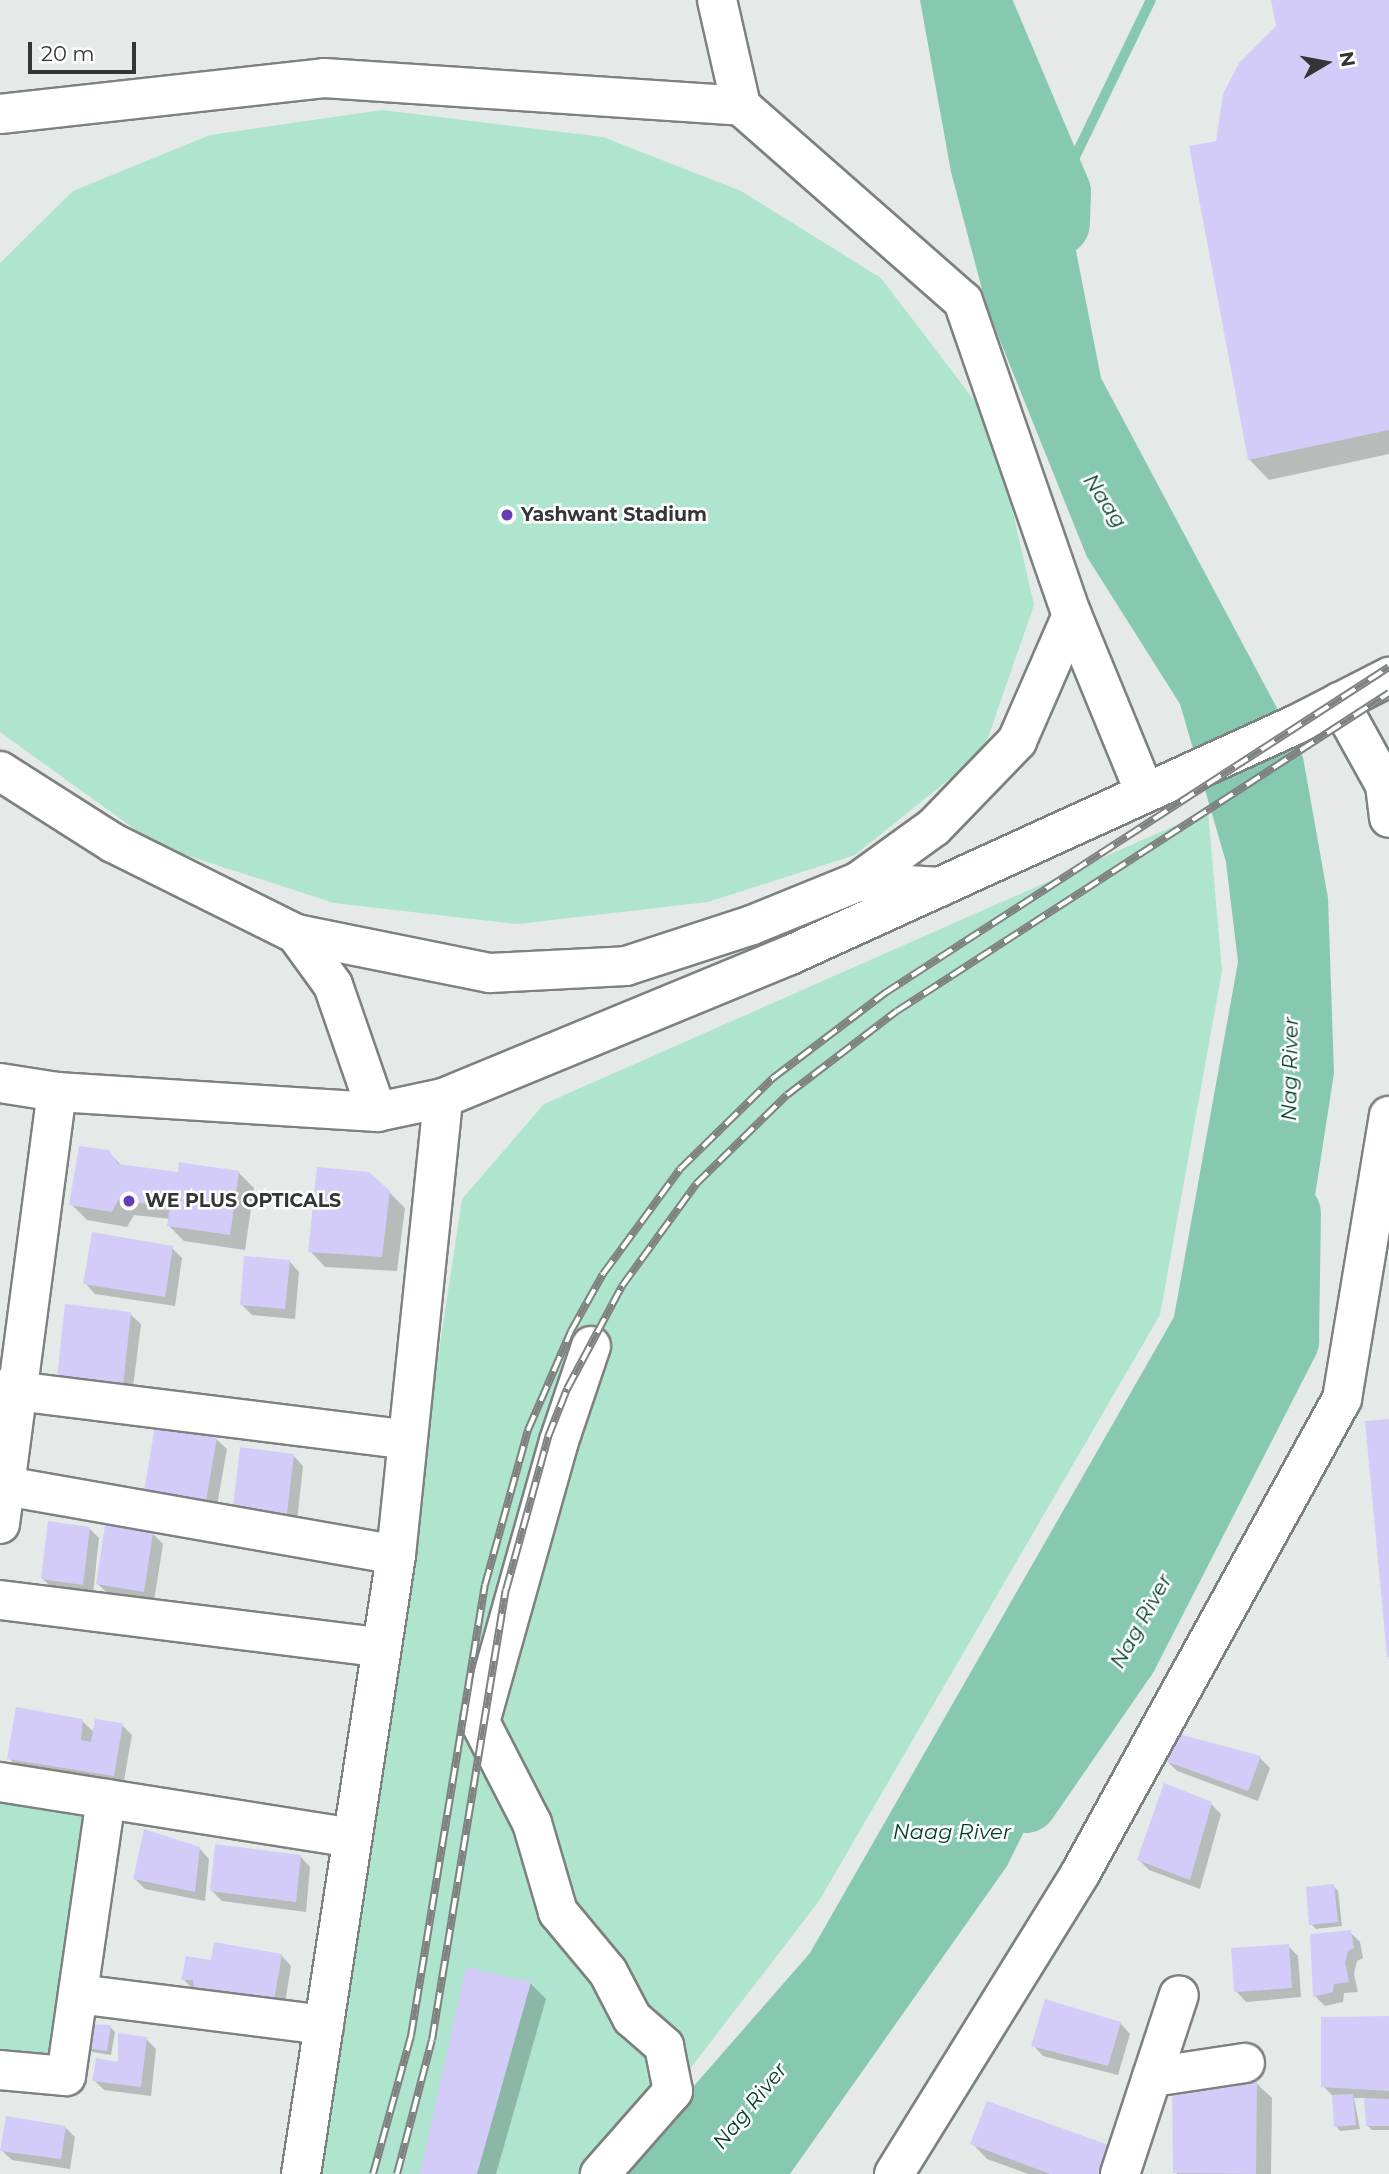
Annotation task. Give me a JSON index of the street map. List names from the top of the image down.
{
  "water": ["Naag", "Nag River", "Naag River"],
  "places": ["Yashwant Stadium", "WE PLUS OPTICALS"],
  "scale_bar": "20 m",
  "north": "right"
}
